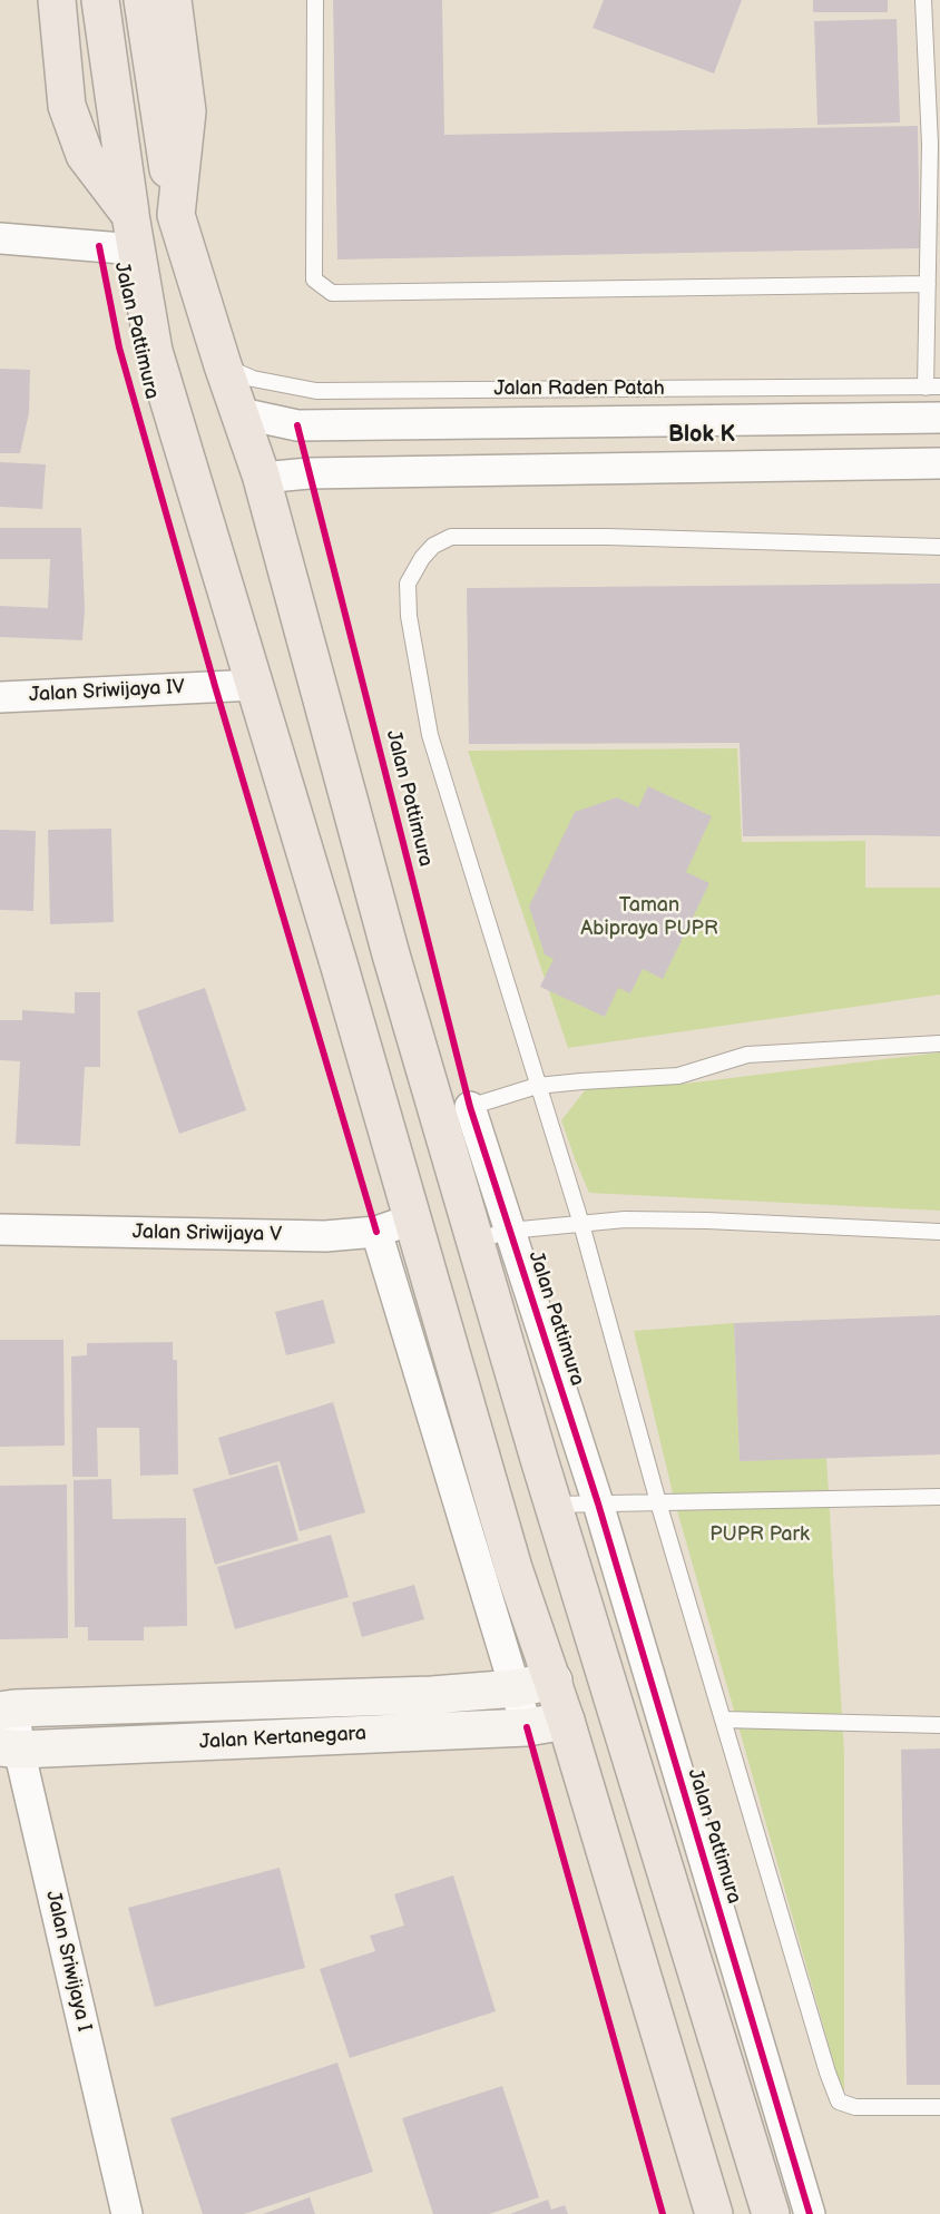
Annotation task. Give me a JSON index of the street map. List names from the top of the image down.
{
  "streets": {
    "main road": ["Jalan Pattimura"],
    "street": [
      "Jalan Raden Patah",
      "Jalan Sriwijaya IV",
      "Jalan Sriwijaya V",
      "Jalan Kertanegara",
      "Jalan Sriwijaya I"
    ]
  },
  "crossings": [
    ["Jalan Pattimura", "Jalan Raden Patah"],
    ["Jalan Pattimura", "Jalan Sriwijaya IV"],
    ["Jalan Pattimura", "Jalan Sriwijaya V"],
    ["Jalan Pattimura", "Jalan Kertanegara"],
    ["Jalan Kertanegara", "Jalan Sriwijaya I"]
  ],
  "districts": ["Blok K"],
  "parks": ["Taman Abipraya PUPR", "PUPR Park"]
}
